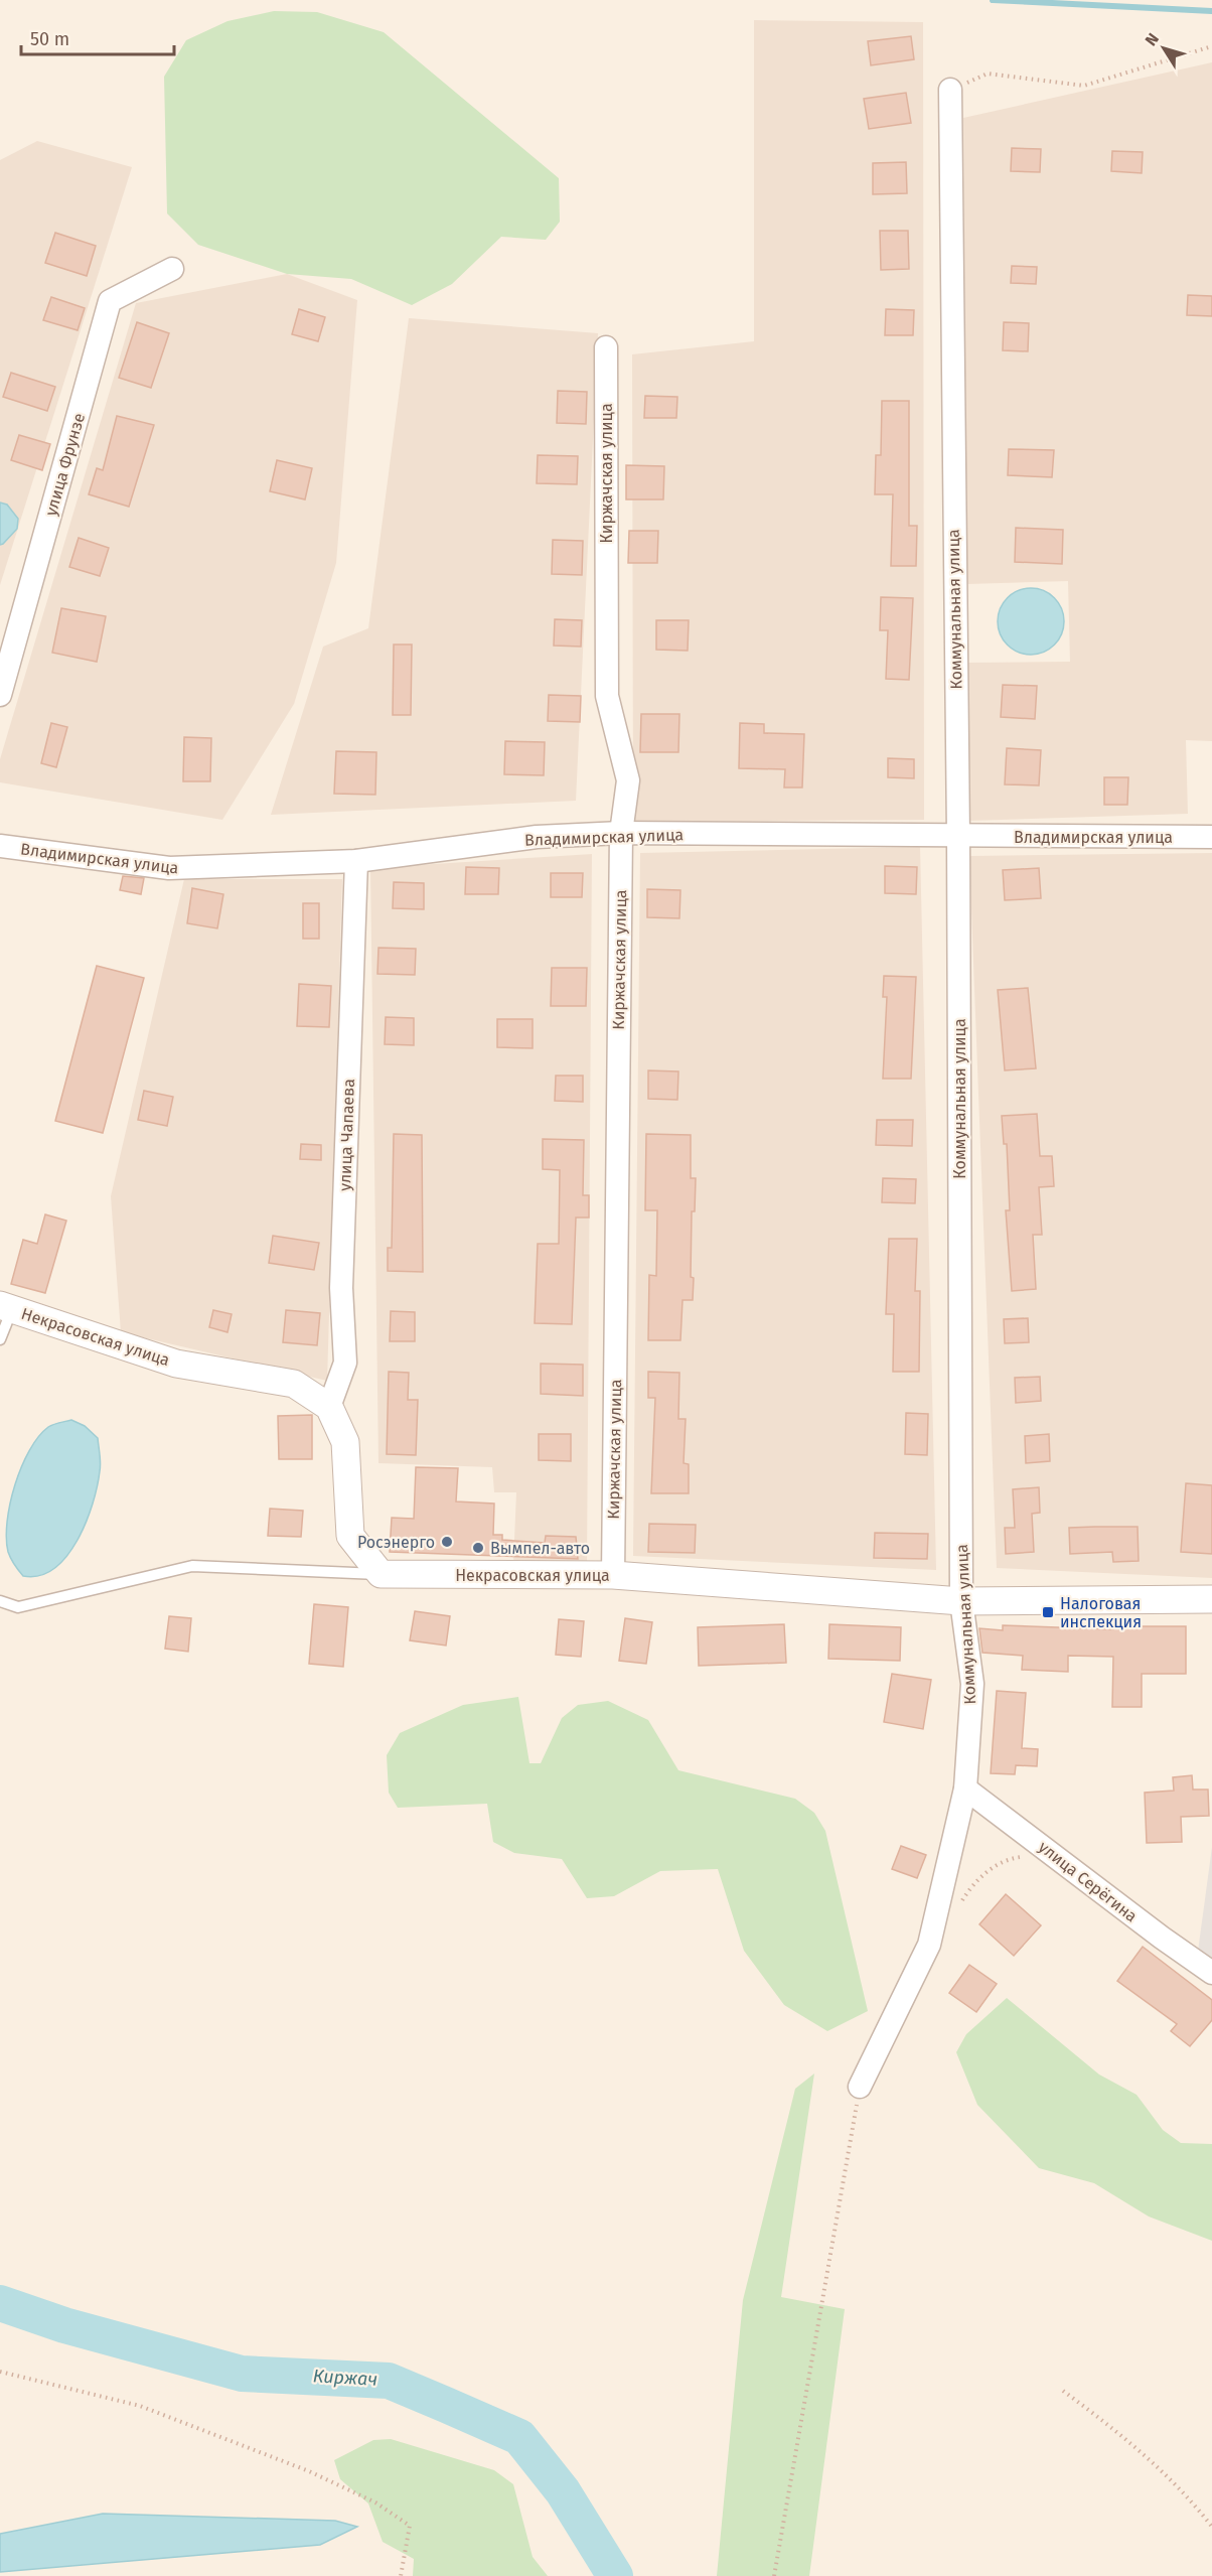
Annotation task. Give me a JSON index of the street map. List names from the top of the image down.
{
  "streets": {
    "street": [
      "улица Фрунзе",
      "Киржачская улица",
      "Коммунальная улица",
      "Владимирская улица",
      "улица Чапаева",
      "Некрасовская улица",
      "улица Серёгина"
    ]
  },
  "crossings": [
    ["Киржачская улица", "Владимирская улица"],
    ["Киржачская улица", "Некрасовская улица"],
    ["Коммунальная улица", "Владимирская улица"],
    ["Коммунальная улица", "Некрасовская улица"],
    ["Коммунальная улица", "улица Серёгина"],
    ["Владимирская улица", "улица Чапаева"],
    ["улица Чапаева", "Некрасовская улица"]
  ],
  "water": ["Киржач"],
  "places": {
    "other": ["Росэнерго", "Вымпел-авто"],
    "transit": ["Налоговая инспекция"]
  },
  "scale_bar": "50 m",
  "north": "top left"
}
